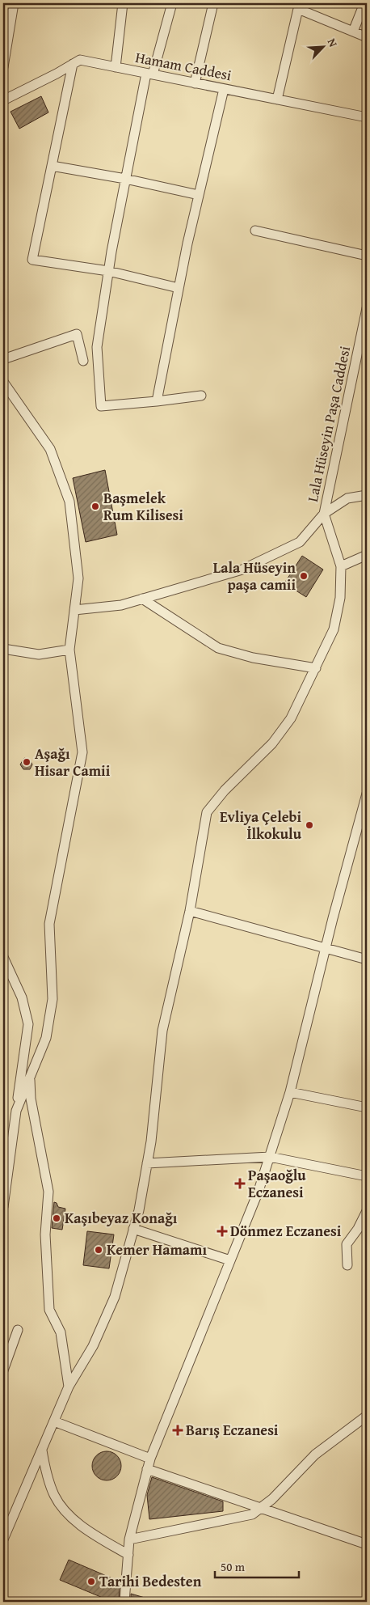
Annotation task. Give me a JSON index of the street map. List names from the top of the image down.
{
  "streets": {
    "street": ["Hamam Caddesi", "Lala Hüseyin Paşa Caddesi"]
  },
  "places": {
    "other": [
      "Başmelek Rum Kilisesi",
      "Lala Hüseyin paşa camii",
      "Aşağı Hisar Camii",
      "Evliya Çelebi İlkokulu",
      "Kaşıbeyaz Konağı",
      "Kemer Hamamı",
      "Tarihi Bedesten"
    ],
    "health": ["Paşaoğlu Eczanesi", "Dönmez Eczanesi", "Barış Eczanesi"]
  },
  "scale_bar": "50 m",
  "north": "top right"
}
